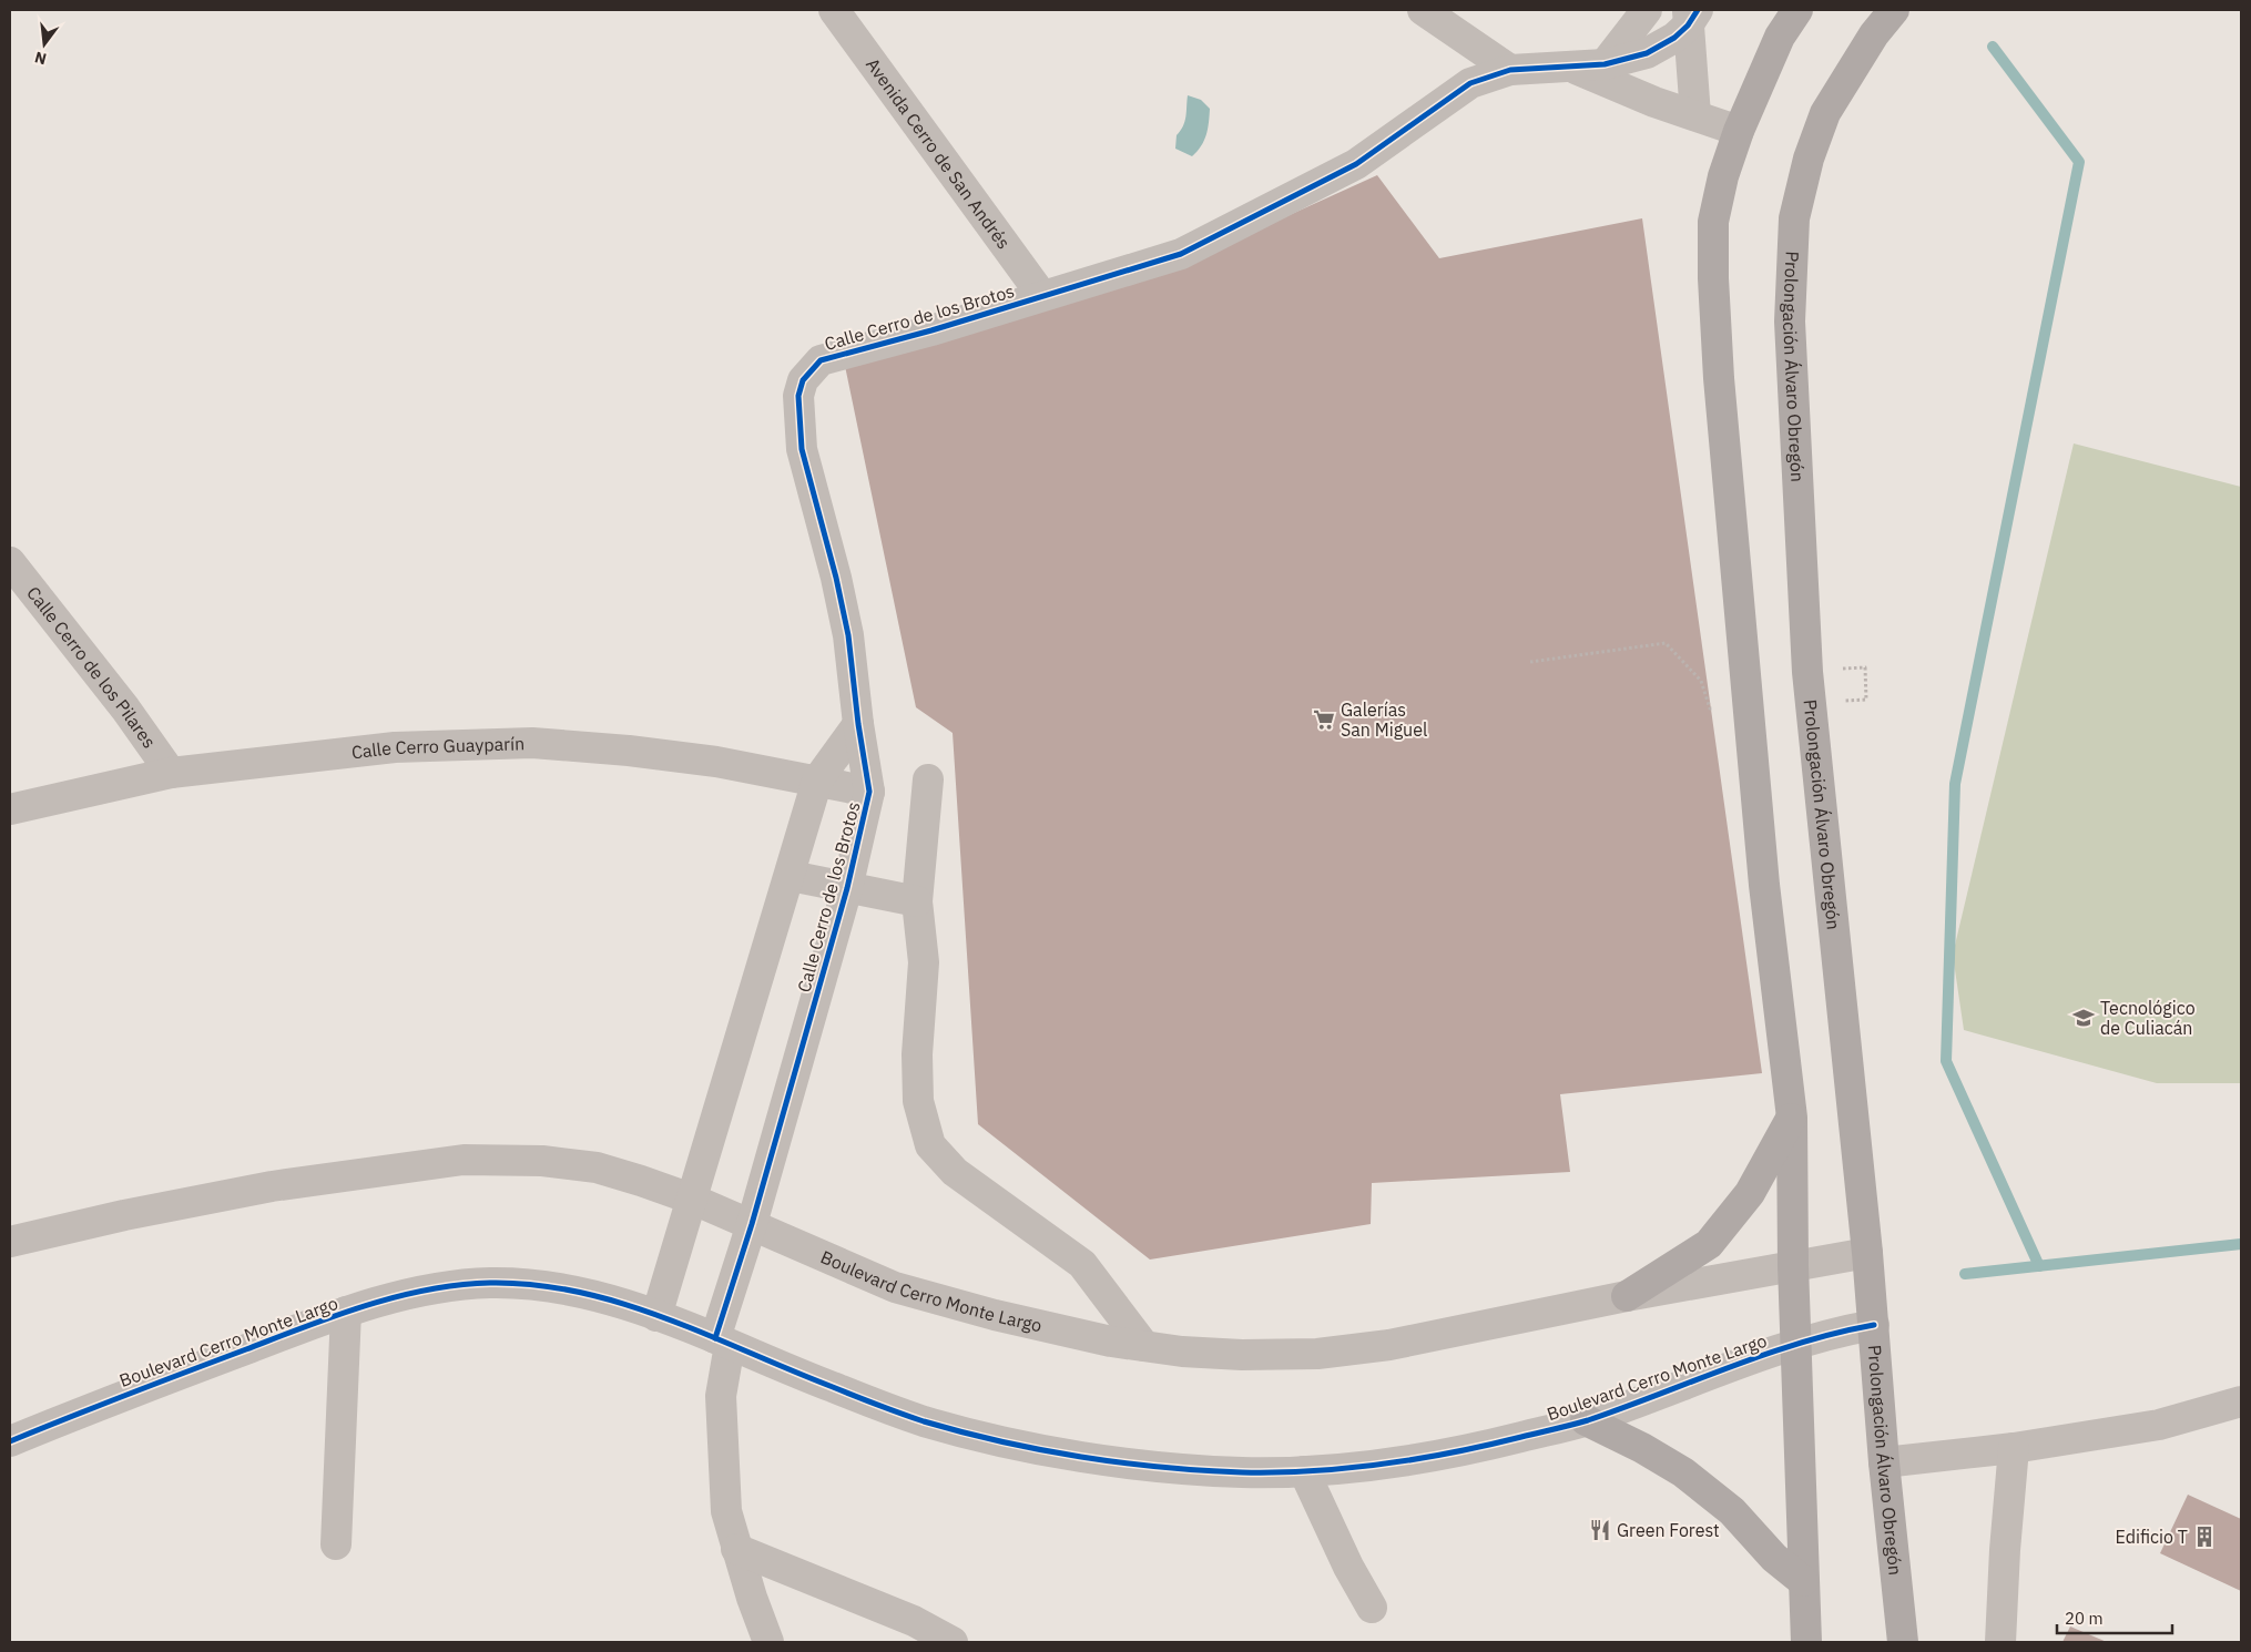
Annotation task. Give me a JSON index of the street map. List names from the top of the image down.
{
  "streets": {
    "main road": ["Prolongación Álvaro Obregón"],
    "street": [
      "Avenida Cerro de San Andrés",
      "Calle Cerro de los Brotos",
      "Calle Cerro de los Pilares",
      "Calle Cerro Guayparín",
      "Boulevard Cerro Monte Largo"
    ]
  },
  "crossings": [
    ["Avenida Cerro de San Andrés", "Calle Cerro de los Brotos"],
    ["Calle Cerro de los Brotos", "Calle Cerro Guayparín"],
    ["Calle Cerro de los Brotos", "Boulevard Cerro Monte Largo"],
    ["Prolongación Álvaro Obregón", "Boulevard Cerro Monte Largo"],
    ["Calle Cerro de los Pilares", "Calle Cerro Guayparín"]
  ],
  "places": {
    "supermarket": ["Galerías San Miguel"],
    "school or university": ["Tecnológico de Culiacán"],
    "restaurant": ["Green Forest"],
    "building": ["Edificio T"]
  },
  "scale_bar": "20 m",
  "north": "bottom"
}
